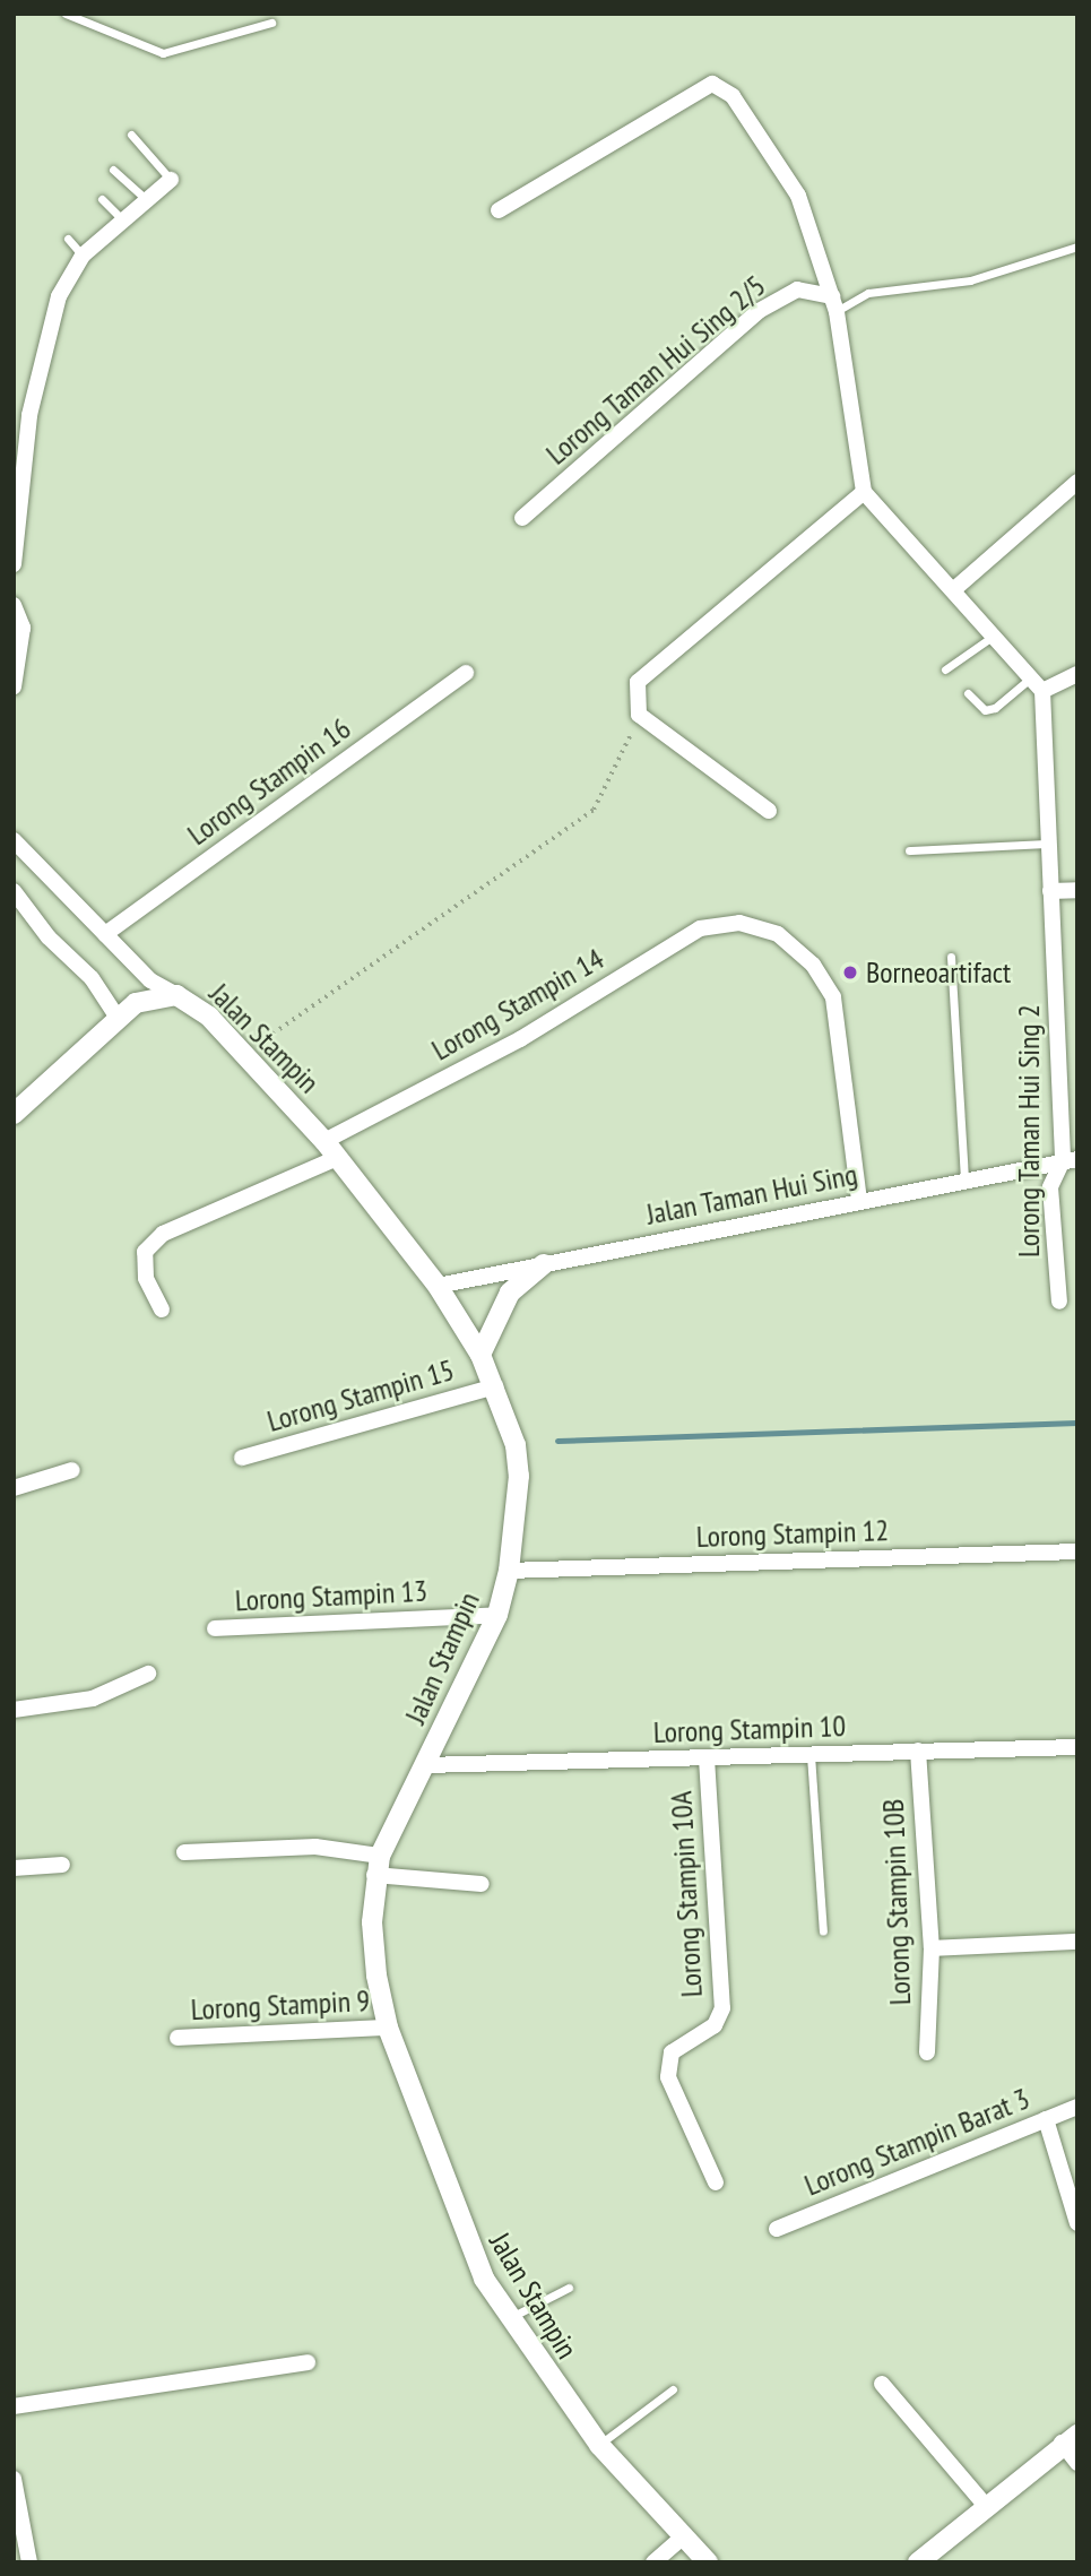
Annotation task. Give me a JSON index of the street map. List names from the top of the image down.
{
  "streets": {
    "street": [
      "Lorong Taman Hui Sing 2/5",
      "Lorong Stampin 16",
      "Lorong Stampin 14",
      "Jalan Stampin",
      "Lorong Taman Hui Sing 2",
      "Jalan Taman Hui Sing",
      "Lorong Stampin 15",
      "Lorong Stampin 12",
      "Lorong Stampin 13",
      "Lorong Stampin 10",
      "Lorong Stampin 10A",
      "Lorong Stampin 10B",
      "Lorong Stampin 9",
      "Lorong Stampin Barat 3"
    ]
  },
  "crossings": [
    ["Lorong Stampin 14", "Jalan Stampin"],
    ["Lorong Stampin 14", "Jalan Taman Hui Sing"],
    ["Jalan Stampin", "Jalan Taman Hui Sing"],
    ["Jalan Stampin", "Lorong Stampin 15"],
    ["Jalan Stampin", "Lorong Stampin 12"],
    ["Jalan Stampin", "Lorong Stampin 13"],
    ["Jalan Stampin", "Lorong Stampin 10"],
    ["Jalan Stampin", "Lorong Stampin 9"],
    ["Lorong Taman Hui Sing 2", "Jalan Taman Hui Sing"],
    ["Lorong Stampin 10", "Lorong Stampin 10A"],
    ["Lorong Stampin 10", "Lorong Stampin 10B"]
  ],
  "places": ["Borneoartifact"]
}
